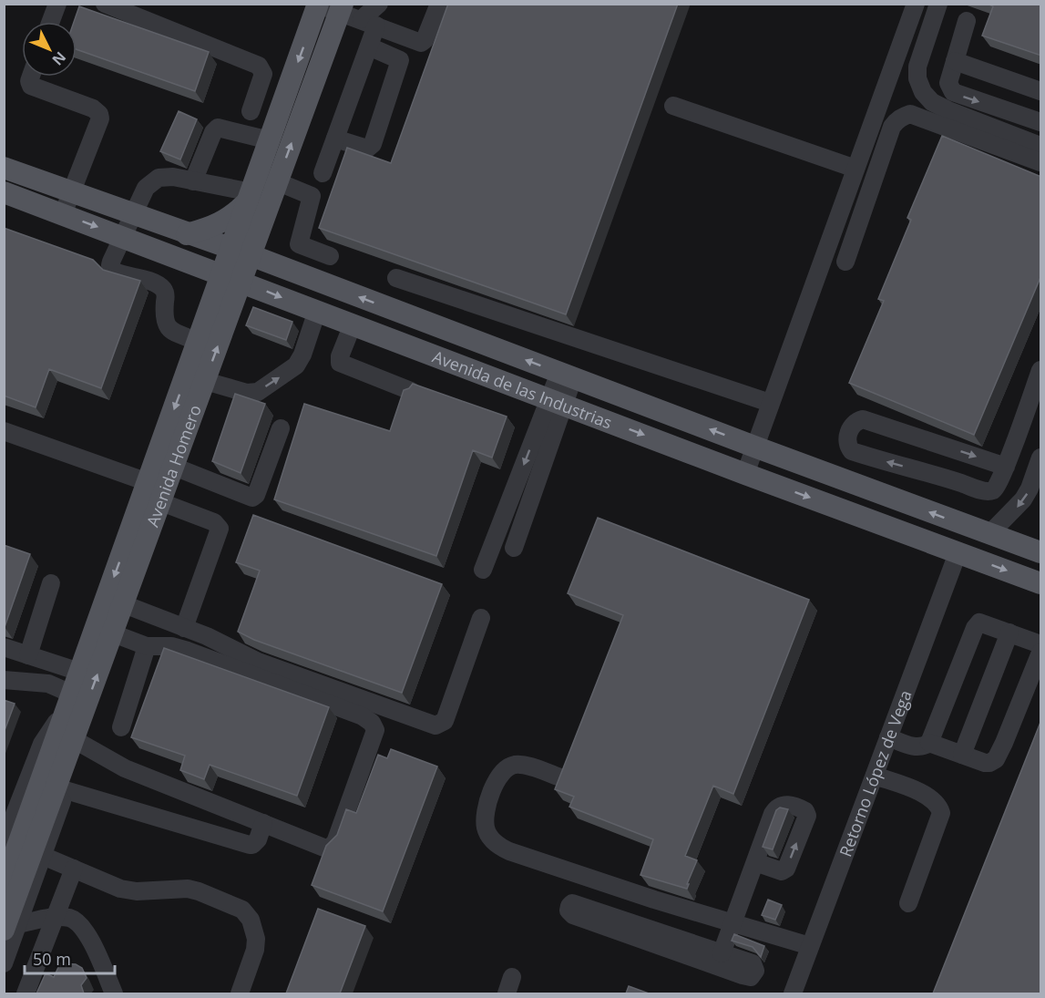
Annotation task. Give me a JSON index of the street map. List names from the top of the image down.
{
  "streets": {
    "main road": ["Avenida de las Industrias", "Avenida Homero"],
    "street": ["Retorno López de Vega"]
  },
  "crossings": [
    ["Avenida de las Industrias", "Avenida Homero"],
    ["Avenida de las Industrias", "Retorno López de Vega"]
  ],
  "scale_bar": "50 m",
  "north": "bottom right"
}
